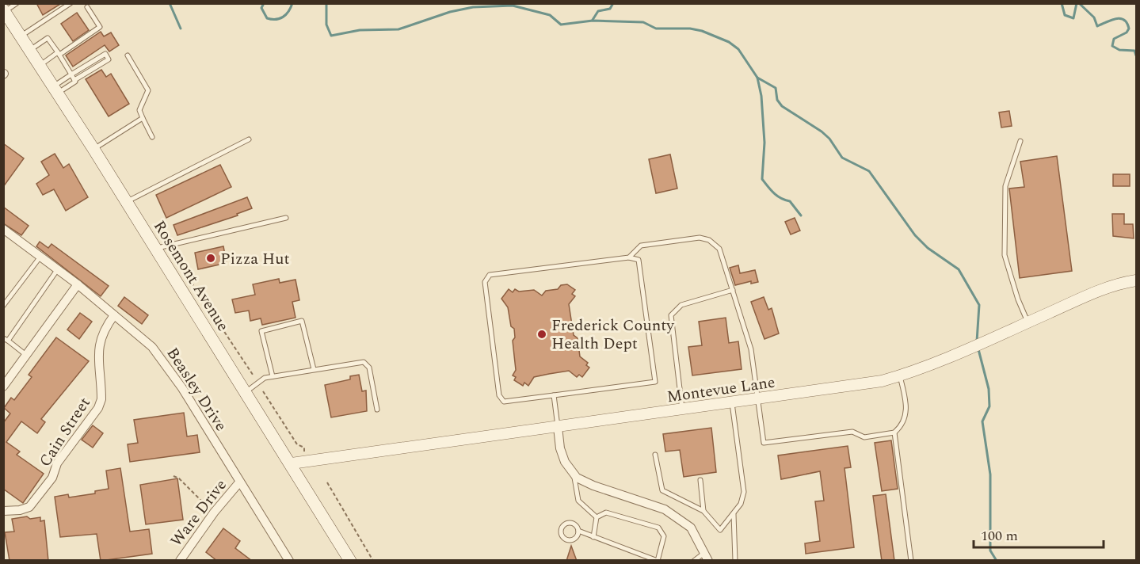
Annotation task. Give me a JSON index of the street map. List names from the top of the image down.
{
  "streets": {
    "main road": ["Rosemont Avenue"],
    "street": [
      "Beasley Drive",
      "Montevue Lane",
      "Cain Street",
      "Ware Drive"
    ]
  },
  "crossings": [
    ["Rosemont Avenue", "Montevue Lane"],
    ["Beasley Drive", "Cain Street"],
    ["Beasley Drive", "Ware Drive"]
  ],
  "places": ["Pizza Hut", "Frederick County Health Dept"],
  "scale_bar": "100 m"
}
